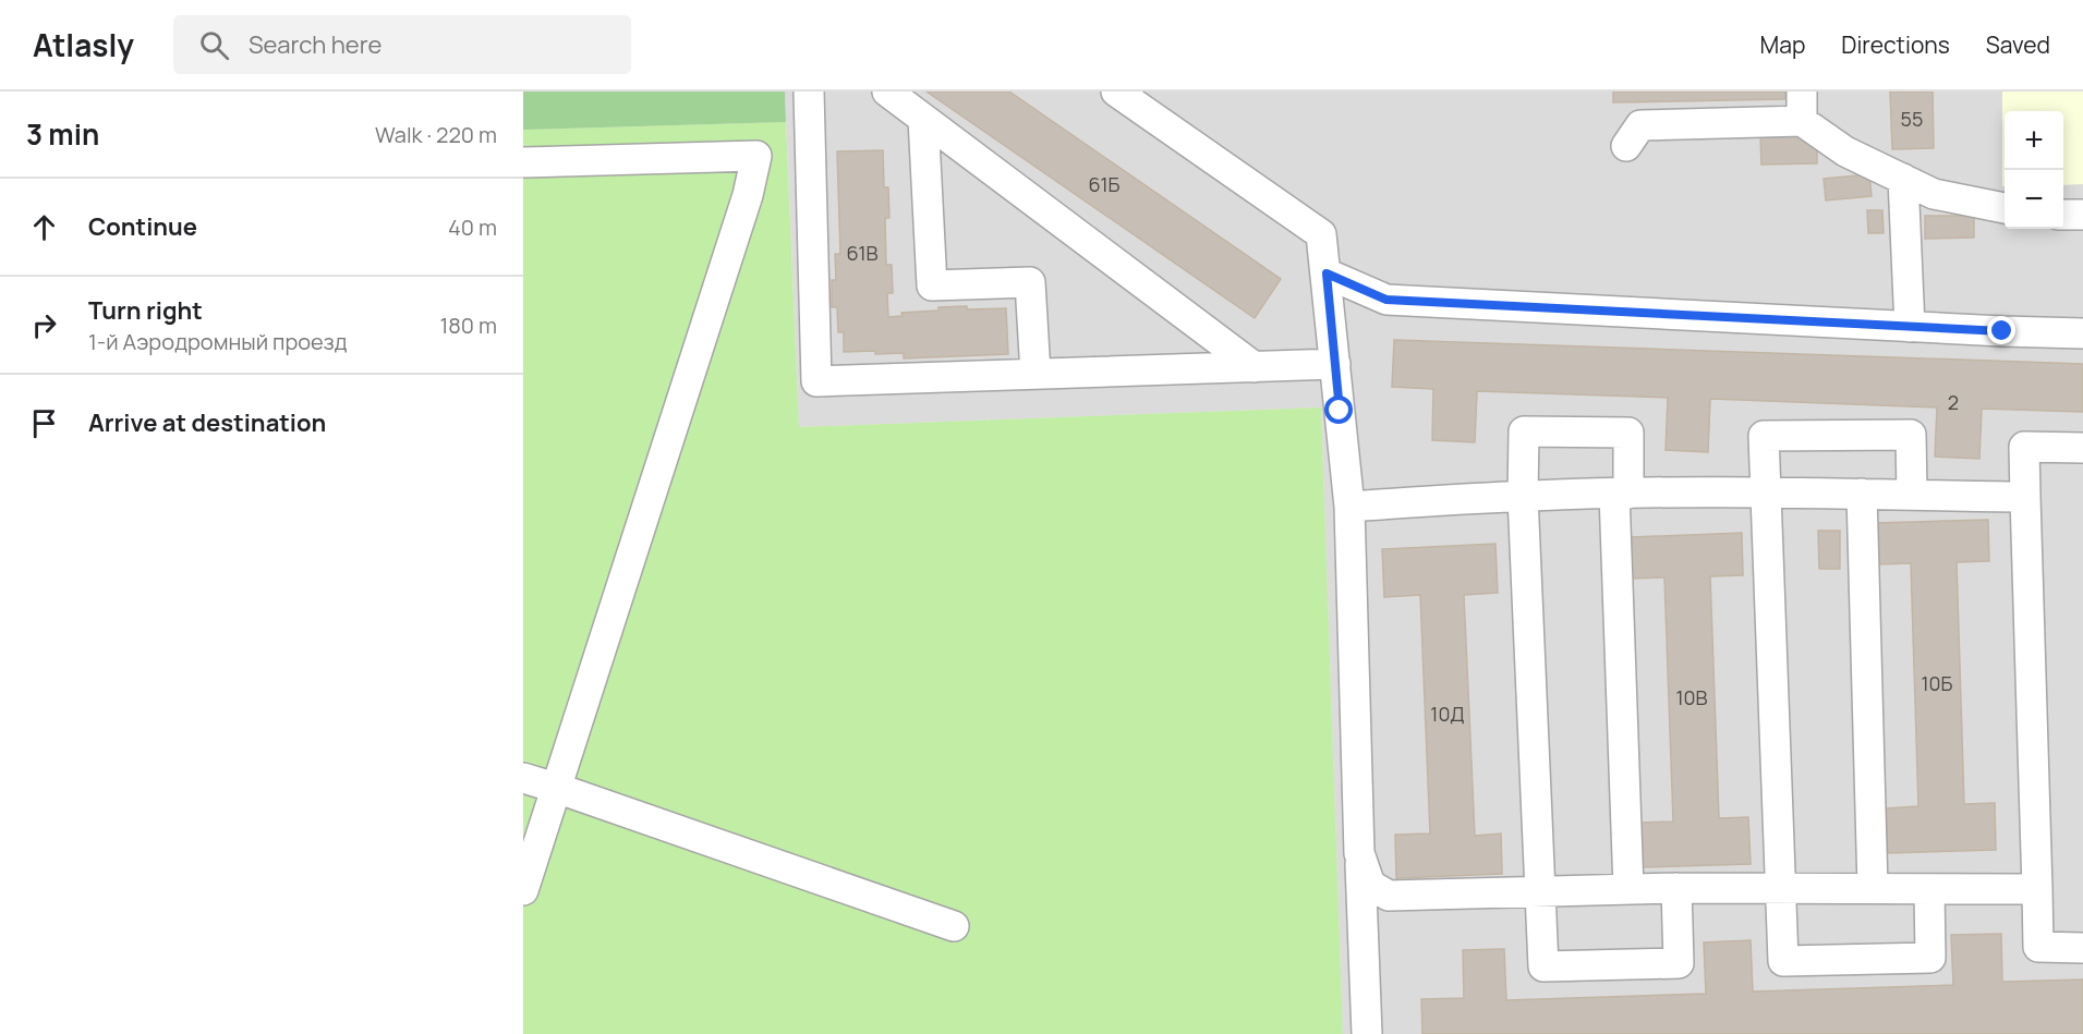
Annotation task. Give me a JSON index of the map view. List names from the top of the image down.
{
  "house_numbers": [
    "55",
    "61Б",
    "61В",
    "2",
    "10Б",
    "10В",
    "10Д"
  ],
  "page": {
    "header": "Atlasly",
    "search": "Search here",
    "nav": ["Map", "Directions", "Saved"],
    "heading": ["3 min", "Walk · 220 m"],
    "map_buttons": ["+", "−"],
    "list": [
      ["Continue", "40 m"],
      ["Turn right", "1-й Аэродромный проезд", "180 m"],
      "Arrive at destination"
    ]
  }
}
